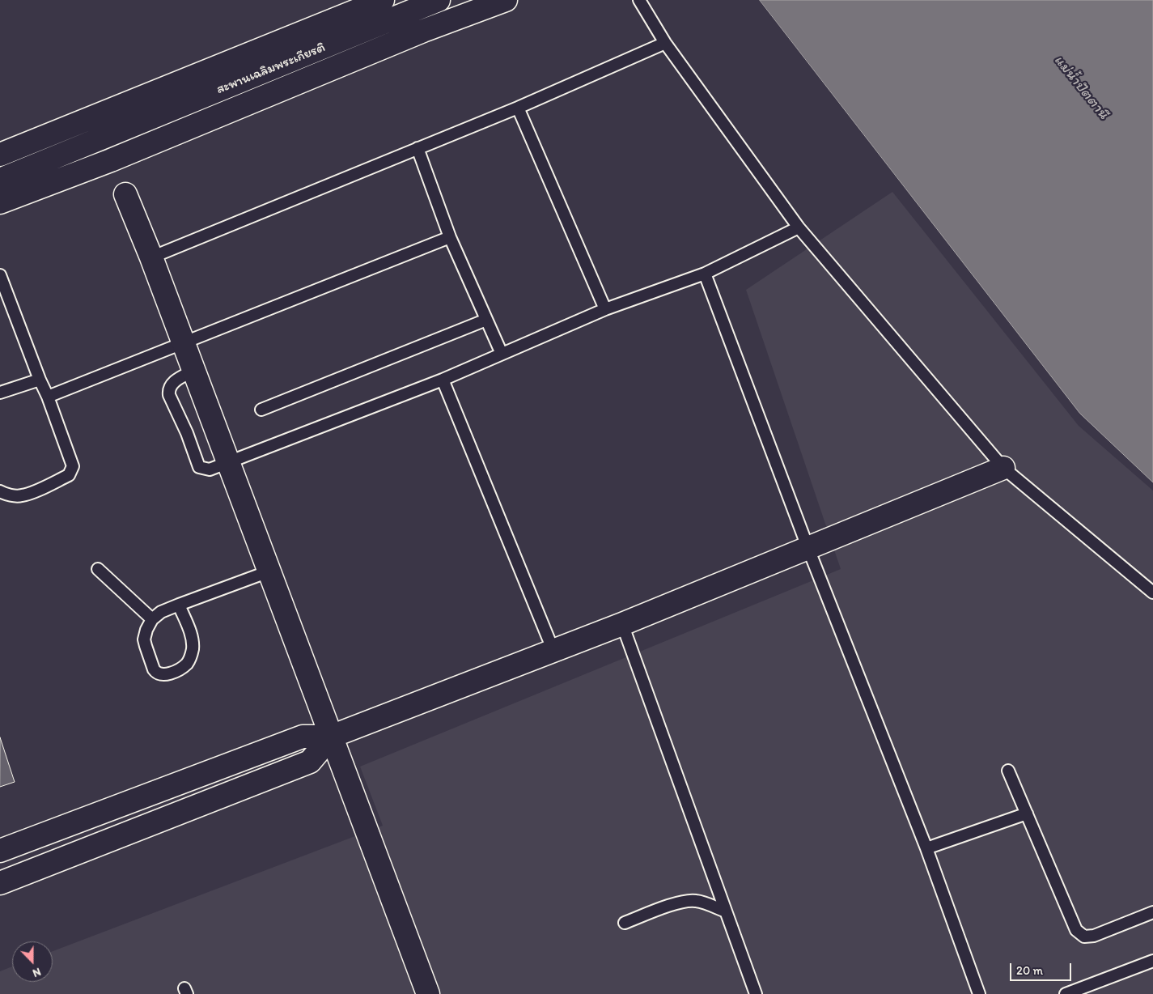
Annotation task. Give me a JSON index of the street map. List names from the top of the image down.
{
  "streets": {
    "street": ["สะพานเฉลิมพระเกียรติ"]
  },
  "water": ["แม่น้ำปัตตานี"],
  "scale_bar": "20 m",
  "north": "bottom"
}
